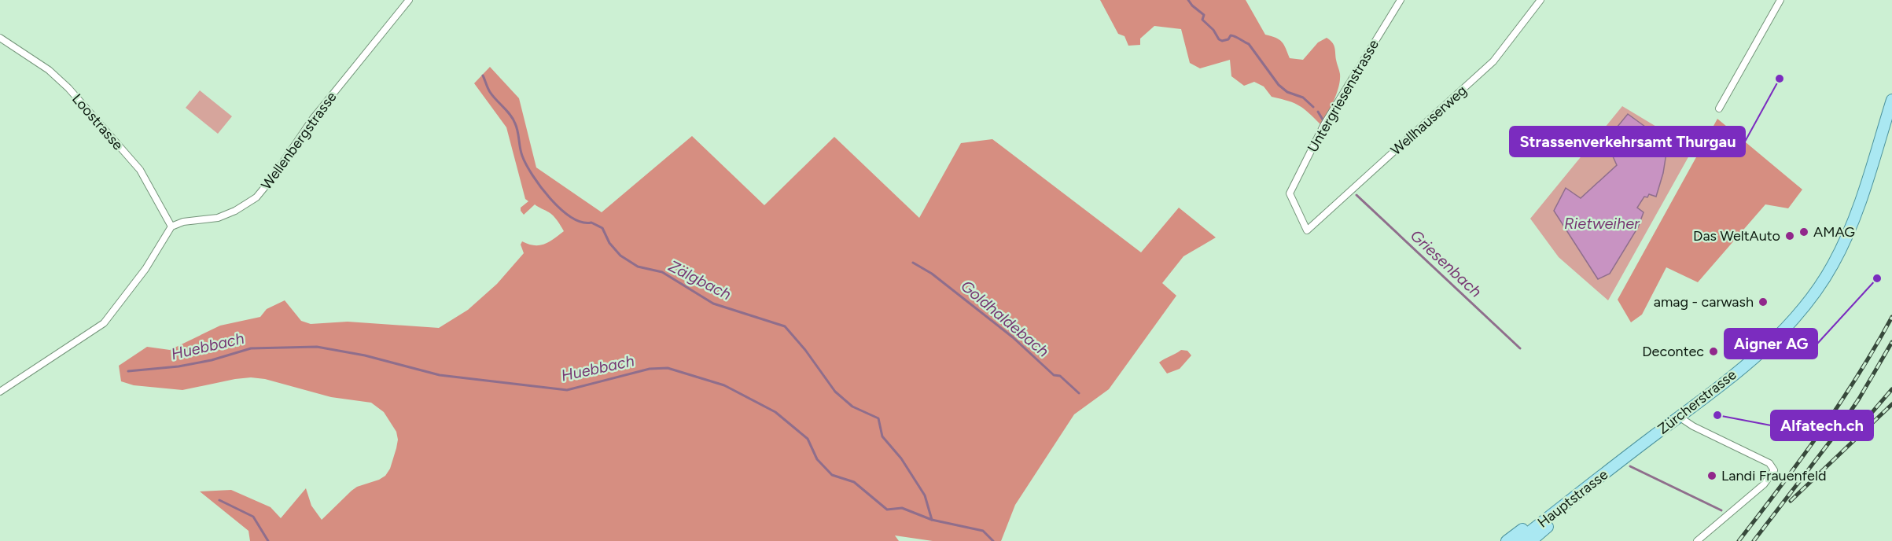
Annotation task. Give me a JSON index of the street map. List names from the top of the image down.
{
  "streets": {
    "main road": ["Zürcherstrasse", "Hauptstrasse"],
    "street": [
      "Untergriesenstrasse",
      "Wellhauserweg",
      "Loostrasse",
      "Wellenbergstrasse"
    ]
  },
  "crossings": [
    ["Untergriesenstrasse", "Wellhauserweg"],
    ["Loostrasse", "Wellenbergstrasse"],
    ["Zürcherstrasse", "Hauptstrasse"]
  ],
  "water": [
    "Rietweiher",
    "Griesenbach",
    "Zälgbach",
    "Goldhaldebach",
    "Huebbach"
  ],
  "places": [
    "Strassenverkehrsamt Thurgau",
    "AMAG",
    "Das WeltAuto",
    "Aigner AG",
    "amag - carwash",
    "Decontec",
    "Alfatech.ch",
    "Landi Frauenfeld"
  ]
}
